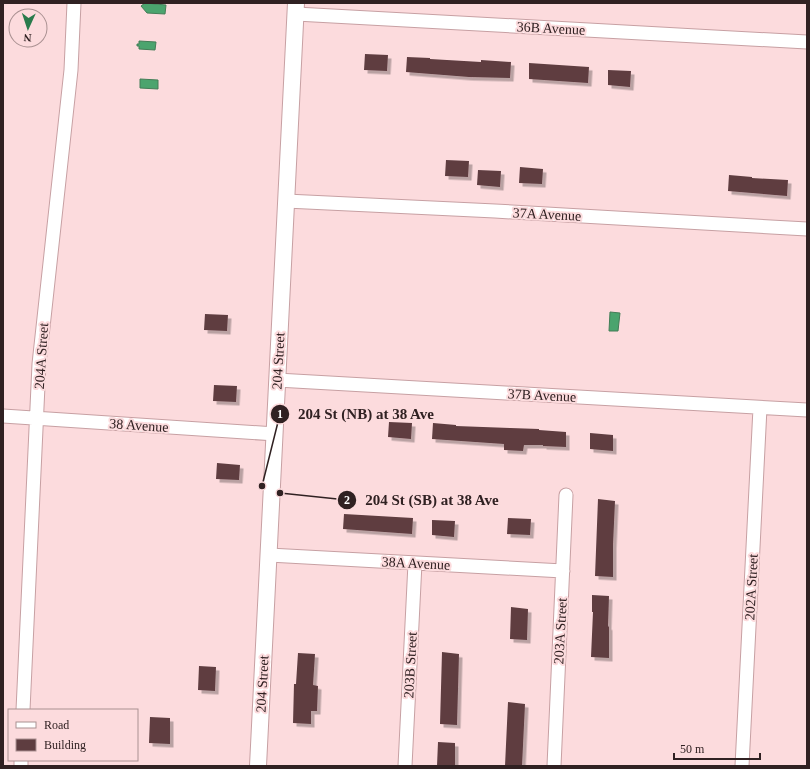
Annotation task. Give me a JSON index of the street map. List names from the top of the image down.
{
  "streets": {
    "street": [
      "36B Avenue",
      "37A Avenue",
      "204A Street",
      "204 Street",
      "37B Avenue",
      "38 Avenue",
      "38A Avenue",
      "202A Street",
      "203A Street",
      "203B Street"
    ]
  },
  "crossings": [
    ["36B Avenue", "204 Street"],
    ["37A Avenue", "204 Street"],
    ["204A Street", "38 Avenue"],
    ["204 Street", "37B Avenue"],
    ["204 Street", "38 Avenue"],
    ["204 Street", "38A Avenue"],
    ["37B Avenue", "202A Street"],
    ["38A Avenue", "203A Street"],
    ["38A Avenue", "203B Street"]
  ],
  "places": ["204 St (NB) at 38 Ave", "204 St (SB) at 38 Ave"],
  "legend": ["Road", "Building"],
  "scale_bar": "50 m",
  "north": "bottom"
}
